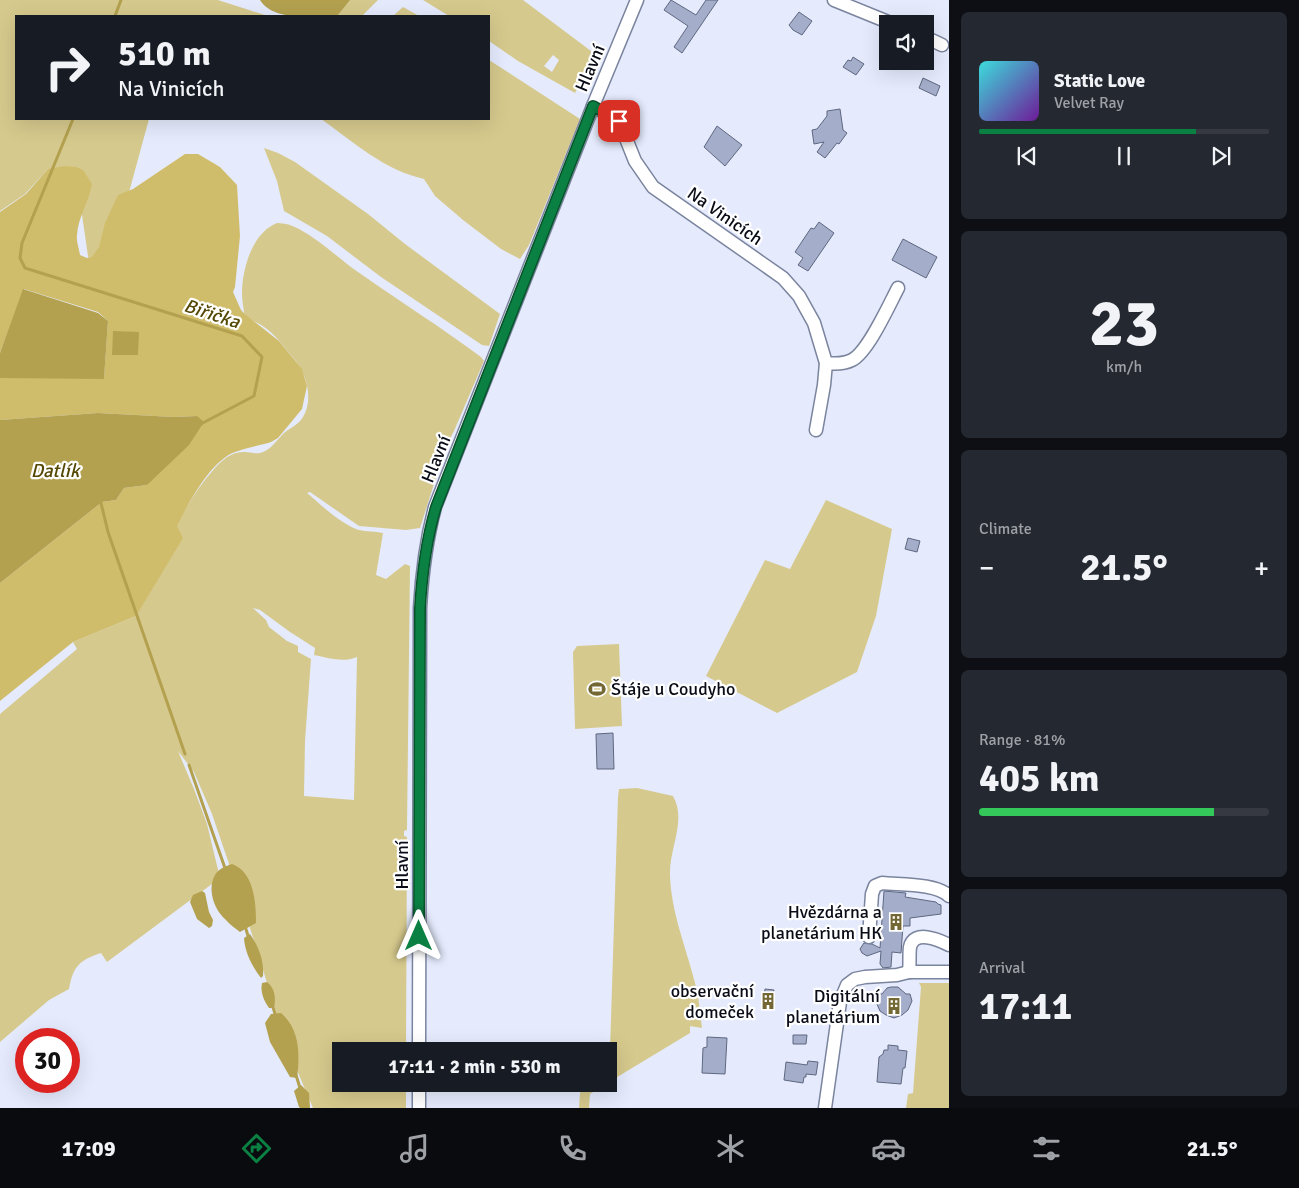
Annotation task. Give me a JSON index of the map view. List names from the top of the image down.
{
  "streets": {
    "street": ["Hlavní", "Na Vinicích"]
  },
  "crossings": [
    ["Hlavní", "Na Vinicích"]
  ],
  "water": ["Biřička", "Datlík"],
  "places": {
    "sports": ["Štáje u Coudyho"],
    "building": ["Hvězdárna a planetárium HK", "observační domeček", "Digitální planetárium"]
  },
  "page": {
    "turn": ["510 m", "Na Vinicích"],
    "song": ["Static Love", "Velvet Ray"],
    "tile": [
      ["23", "km/h"],
      "Climate",
      ["Range · 81%", "405 km"],
      ["Arrival", "17:11"]
    ],
    "heat": ["−", "21.5°", "+"],
    "limit": "30",
    "trip": "17:11 · 2 min · 530 m",
    "tabs": ["17:09", "21.5°"]
  }
}
